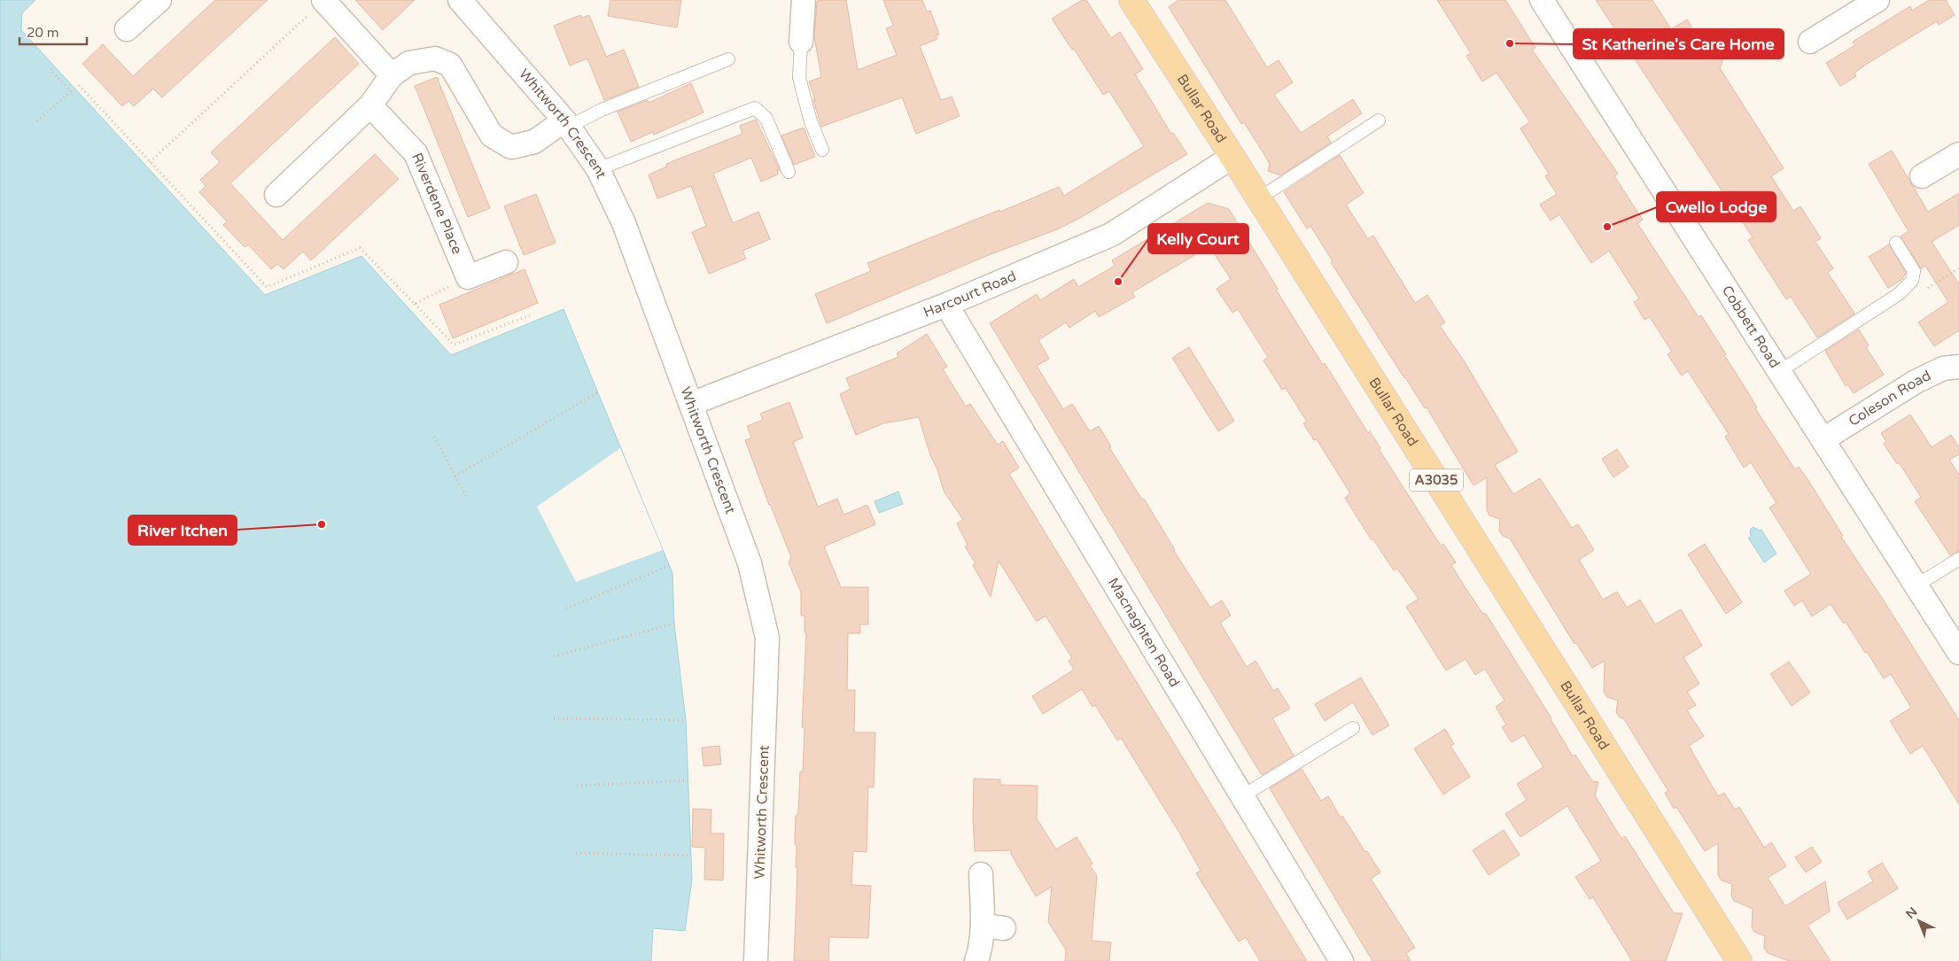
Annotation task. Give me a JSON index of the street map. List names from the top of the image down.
{
  "streets": {
    "main road": ["Bullar Road", "A3035"],
    "street": [
      "Whitworth Crescent",
      "Riverdene Place",
      "Harcourt Road",
      "Cobbett Road",
      "Coleson Road",
      "Macnaghten Road"
    ]
  },
  "crossings": [
    ["Bullar Road", "Harcourt Road"],
    ["Whitworth Crescent", "Harcourt Road"],
    ["Harcourt Road", "Macnaghten Road"],
    ["Cobbett Road", "Coleson Road"]
  ],
  "places": [
    "St Katherine's Care Home",
    "Cwello Lodge",
    "Kelly Court",
    "River Itchen"
  ],
  "scale_bar": "20 m",
  "north": "top left"
}
